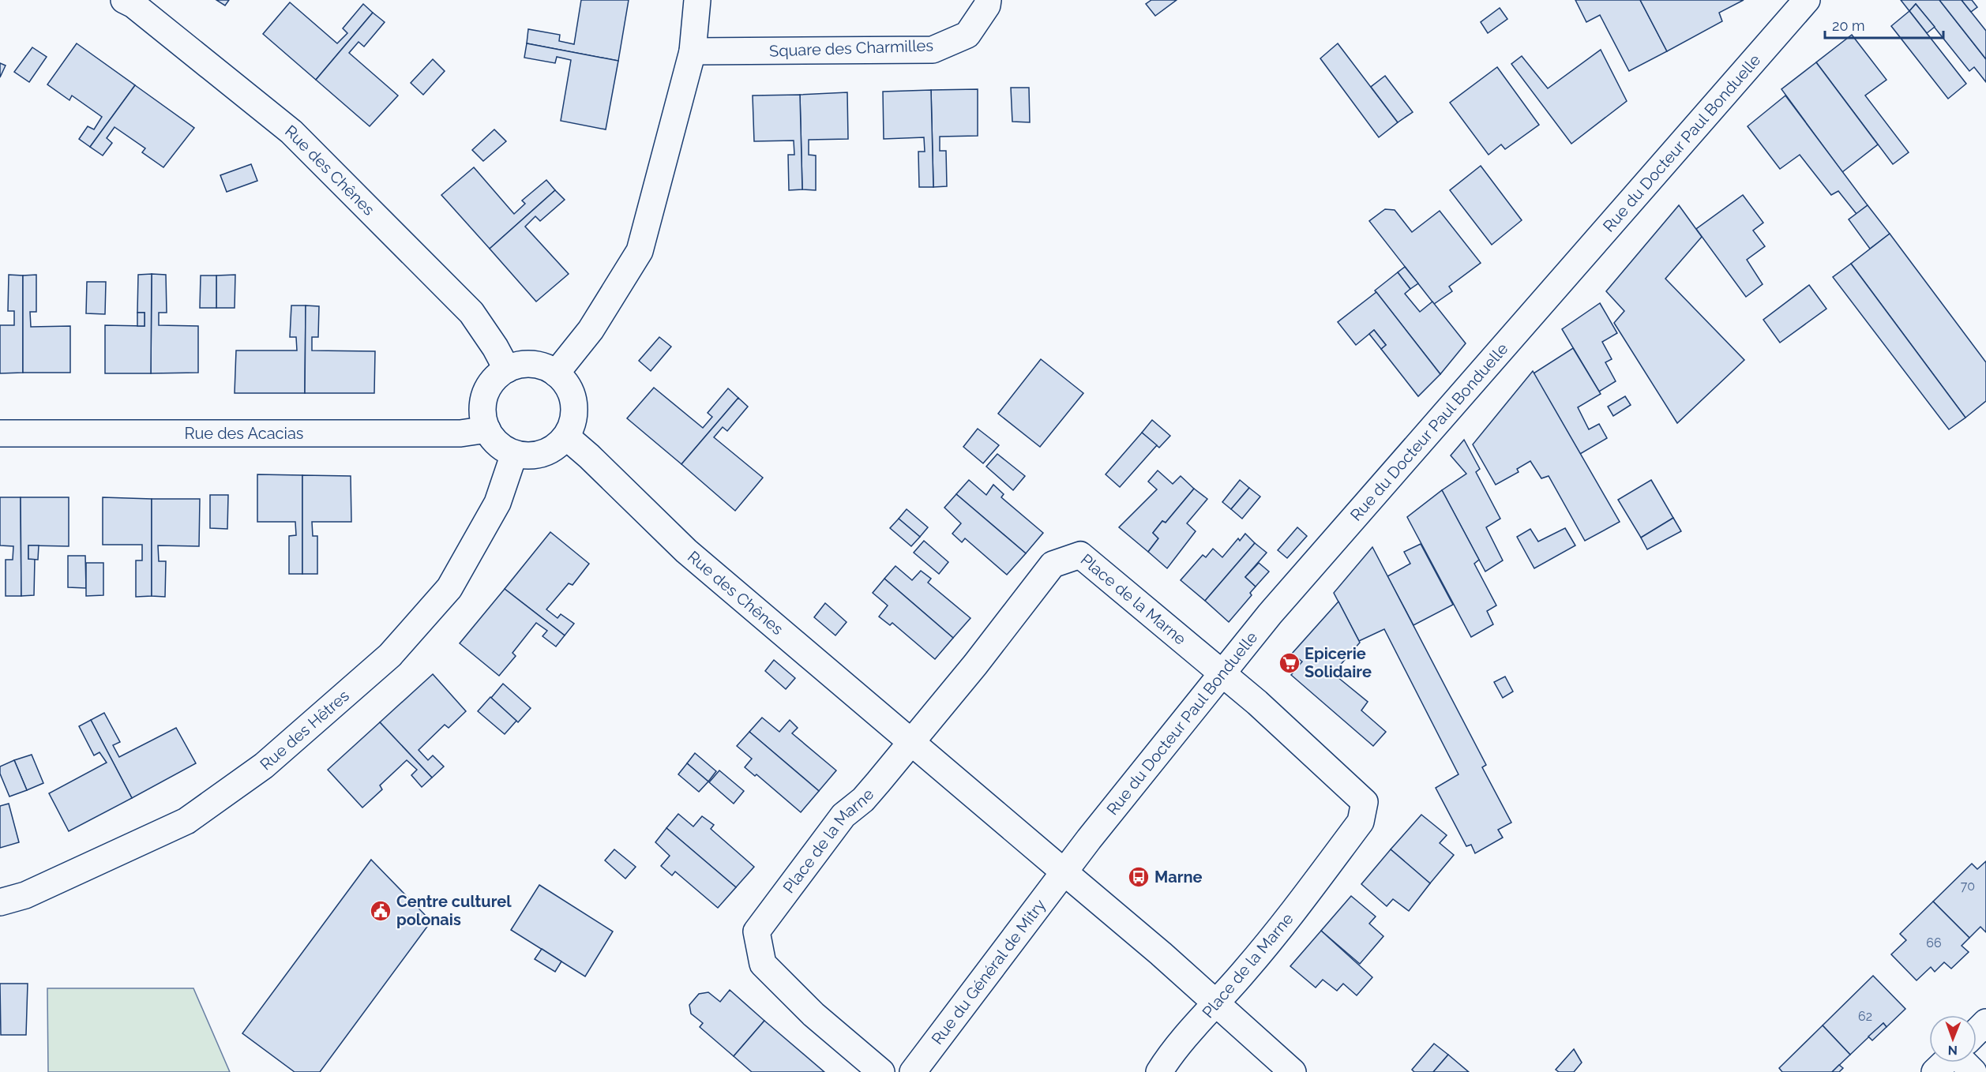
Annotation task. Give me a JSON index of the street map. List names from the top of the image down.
{
  "streets": {
    "street": [
      "Square des Charmilles",
      "Rue du Docteur Paul Bonduelle",
      "Rue des Chênes",
      "Rue des Acacias",
      "Place de la Marne",
      "Rue des Hêtres",
      "Rue du Général de Mitry"
    ]
  },
  "crossings": [
    ["Rue du Docteur Paul Bonduelle", "Rue des Chênes"],
    ["Rue du Docteur Paul Bonduelle", "Place de la Marne"],
    ["Rue du Docteur Paul Bonduelle", "Rue du Général de Mitry"],
    ["Rue des Chênes", "Rue des Acacias"],
    ["Rue des Chênes", "Place de la Marne"],
    ["Rue des Chênes", "Rue des Hêtres"],
    ["Rue des Chênes", "Rue du Général de Mitry"],
    ["Rue des Acacias", "Rue des Hêtres"]
  ],
  "places": {
    "supermarket": ["Epicerie Solidaire"],
    "bus stop": ["Marne"],
    "public building": ["Centre culturel polonais"]
  },
  "house_numbers": ["70", "66", "62"],
  "scale_bar": "20 m",
  "north": "bottom"
}
